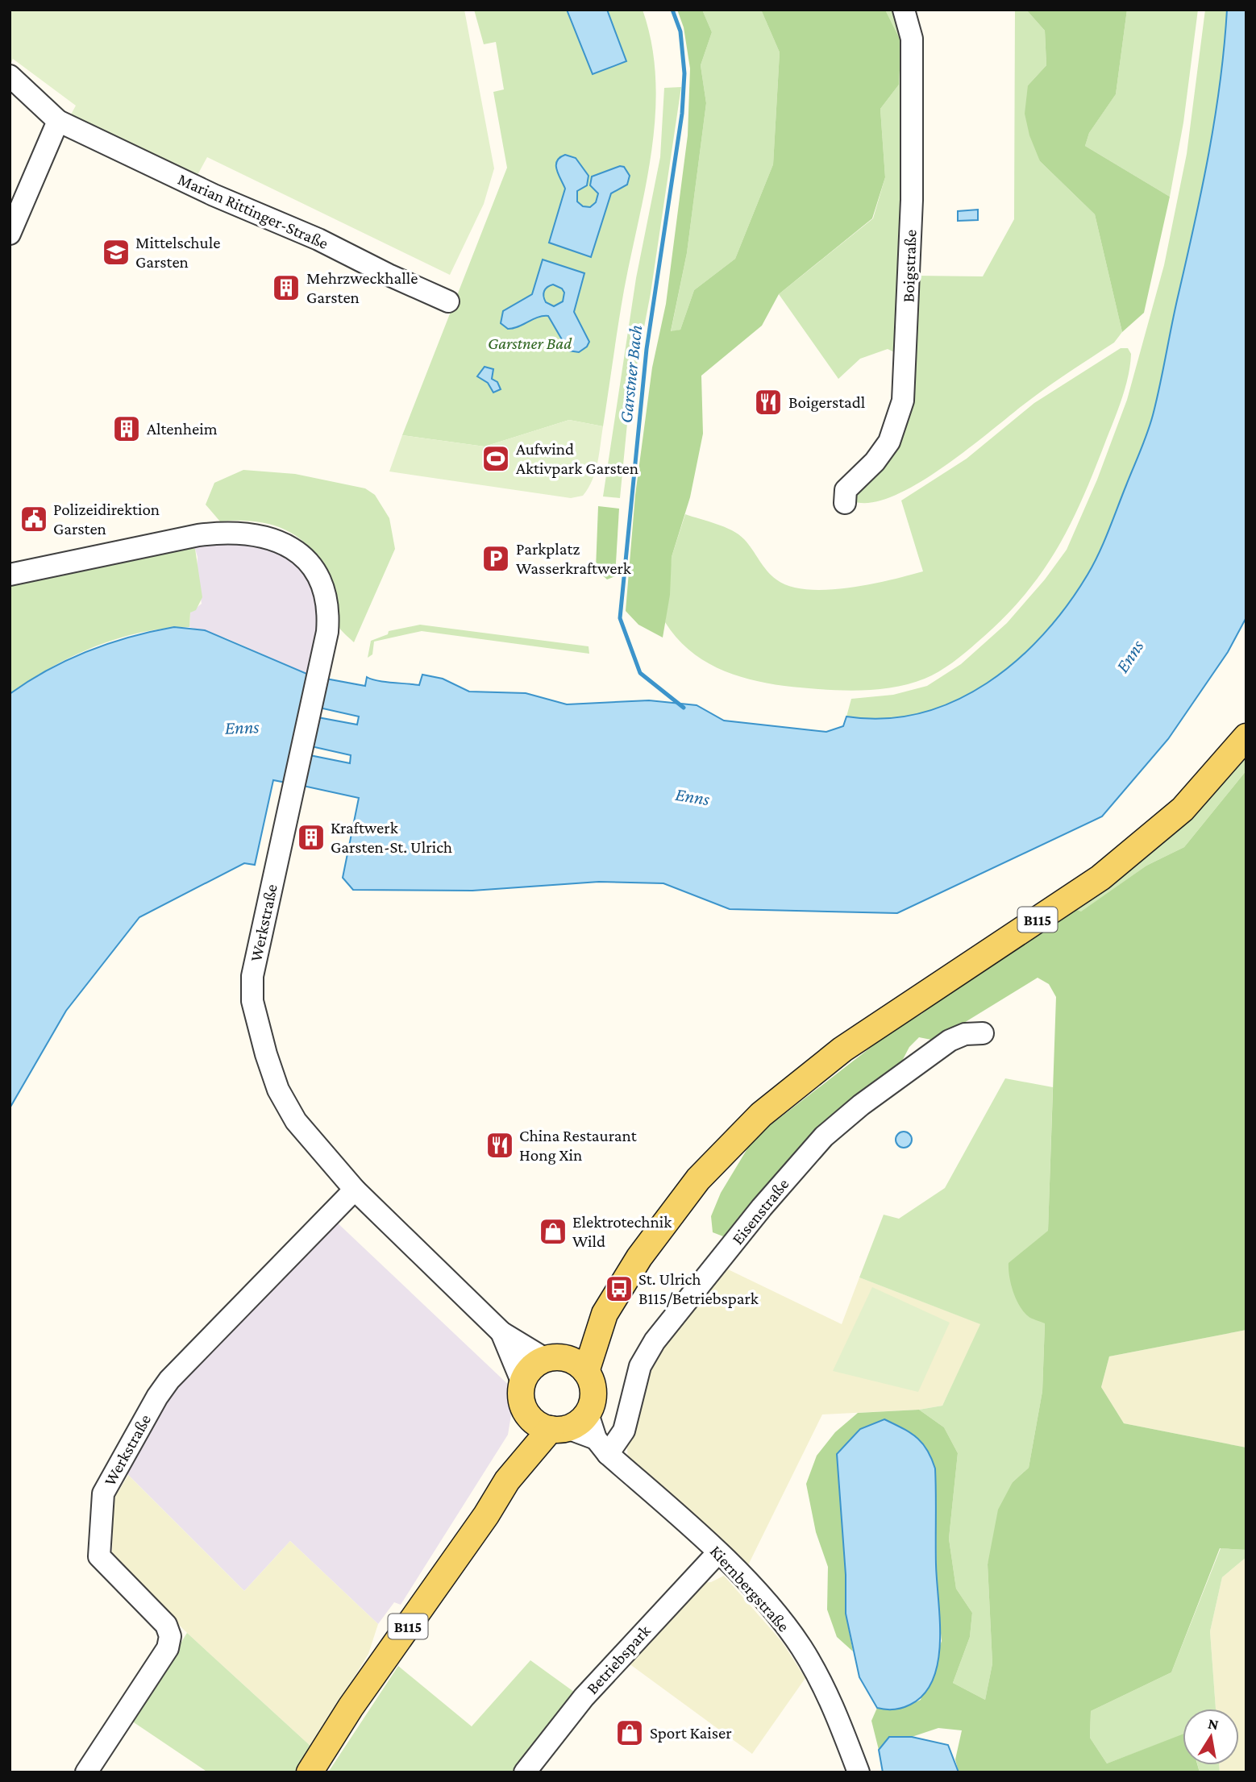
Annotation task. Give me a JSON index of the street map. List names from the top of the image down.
{
  "streets": {
    "main road": ["B115"],
    "street": [
      "Marian Rittinger-Straße",
      "Boigstraße",
      "Werkstraße",
      "Eisenstraße",
      "Kiernbergstraße",
      "Betriebspark"
    ]
  },
  "crossings": [
    ["B115", "Werkstraße"],
    ["B115", "Kiernbergstraße"],
    ["Werkstraße", "Kiernbergstraße"],
    ["Eisenstraße", "Kiernbergstraße"],
    ["Kiernbergstraße", "Betriebspark"]
  ],
  "water": ["Garstner Bach", "Enns"],
  "parks": ["Garstner Bad"],
  "places": {
    "school or university": ["Mittelschule Garsten"],
    "building": ["Mehrzweckhalle Garsten", "Altenheim", "Kraftwerk Garsten-St. Ulrich"],
    "restaurant": ["Boigerstadl", "China Restaurant Hong Xin"],
    "sports": ["Aufwind Aktivpark Garsten"],
    "public building": ["Polizeidirektion Garsten"],
    "parking": ["Parkplatz Wasserkraftwerk"],
    "shop": ["Elektrotechnik Wild", "Sport Kaiser"],
    "bus stop": ["St. Ulrich B115/Betriebspark"]
  },
  "north": "top"
}
